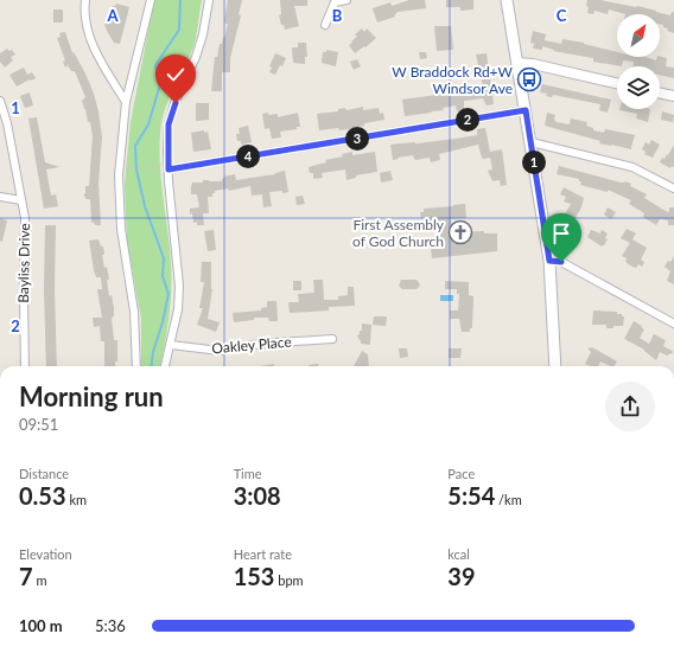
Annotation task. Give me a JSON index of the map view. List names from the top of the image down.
{
  "streets": {
    "street": ["Bayliss Drive", "Oakley Place"]
  },
  "places": {
    "bus stop": ["W Braddock Rd+W Windsor Ave"],
    "church": ["First Assembly of God Church"]
  },
  "north": "top right",
  "page": {
    "pins": [
      "2",
      "3",
      "4",
      "1"
    ],
    "heading": ["Morning run", "09:51"],
    "stats": [
      ["Distance", "0.53 km"],
      ["Time", "3:08"],
      ["Pace", "5:54 /km"],
      ["Elevation", "7 m"],
      ["Heart rate", "153 bpm"],
      ["kcal", "39"]
    ],
    "list": [
      {
        "name": "100 m",
        "note": "5:36"
      }
    ]
  },
  "grid": {
    "columns": ["A", "B", "C"],
    "rows": ["1", "2"]
  }
}
